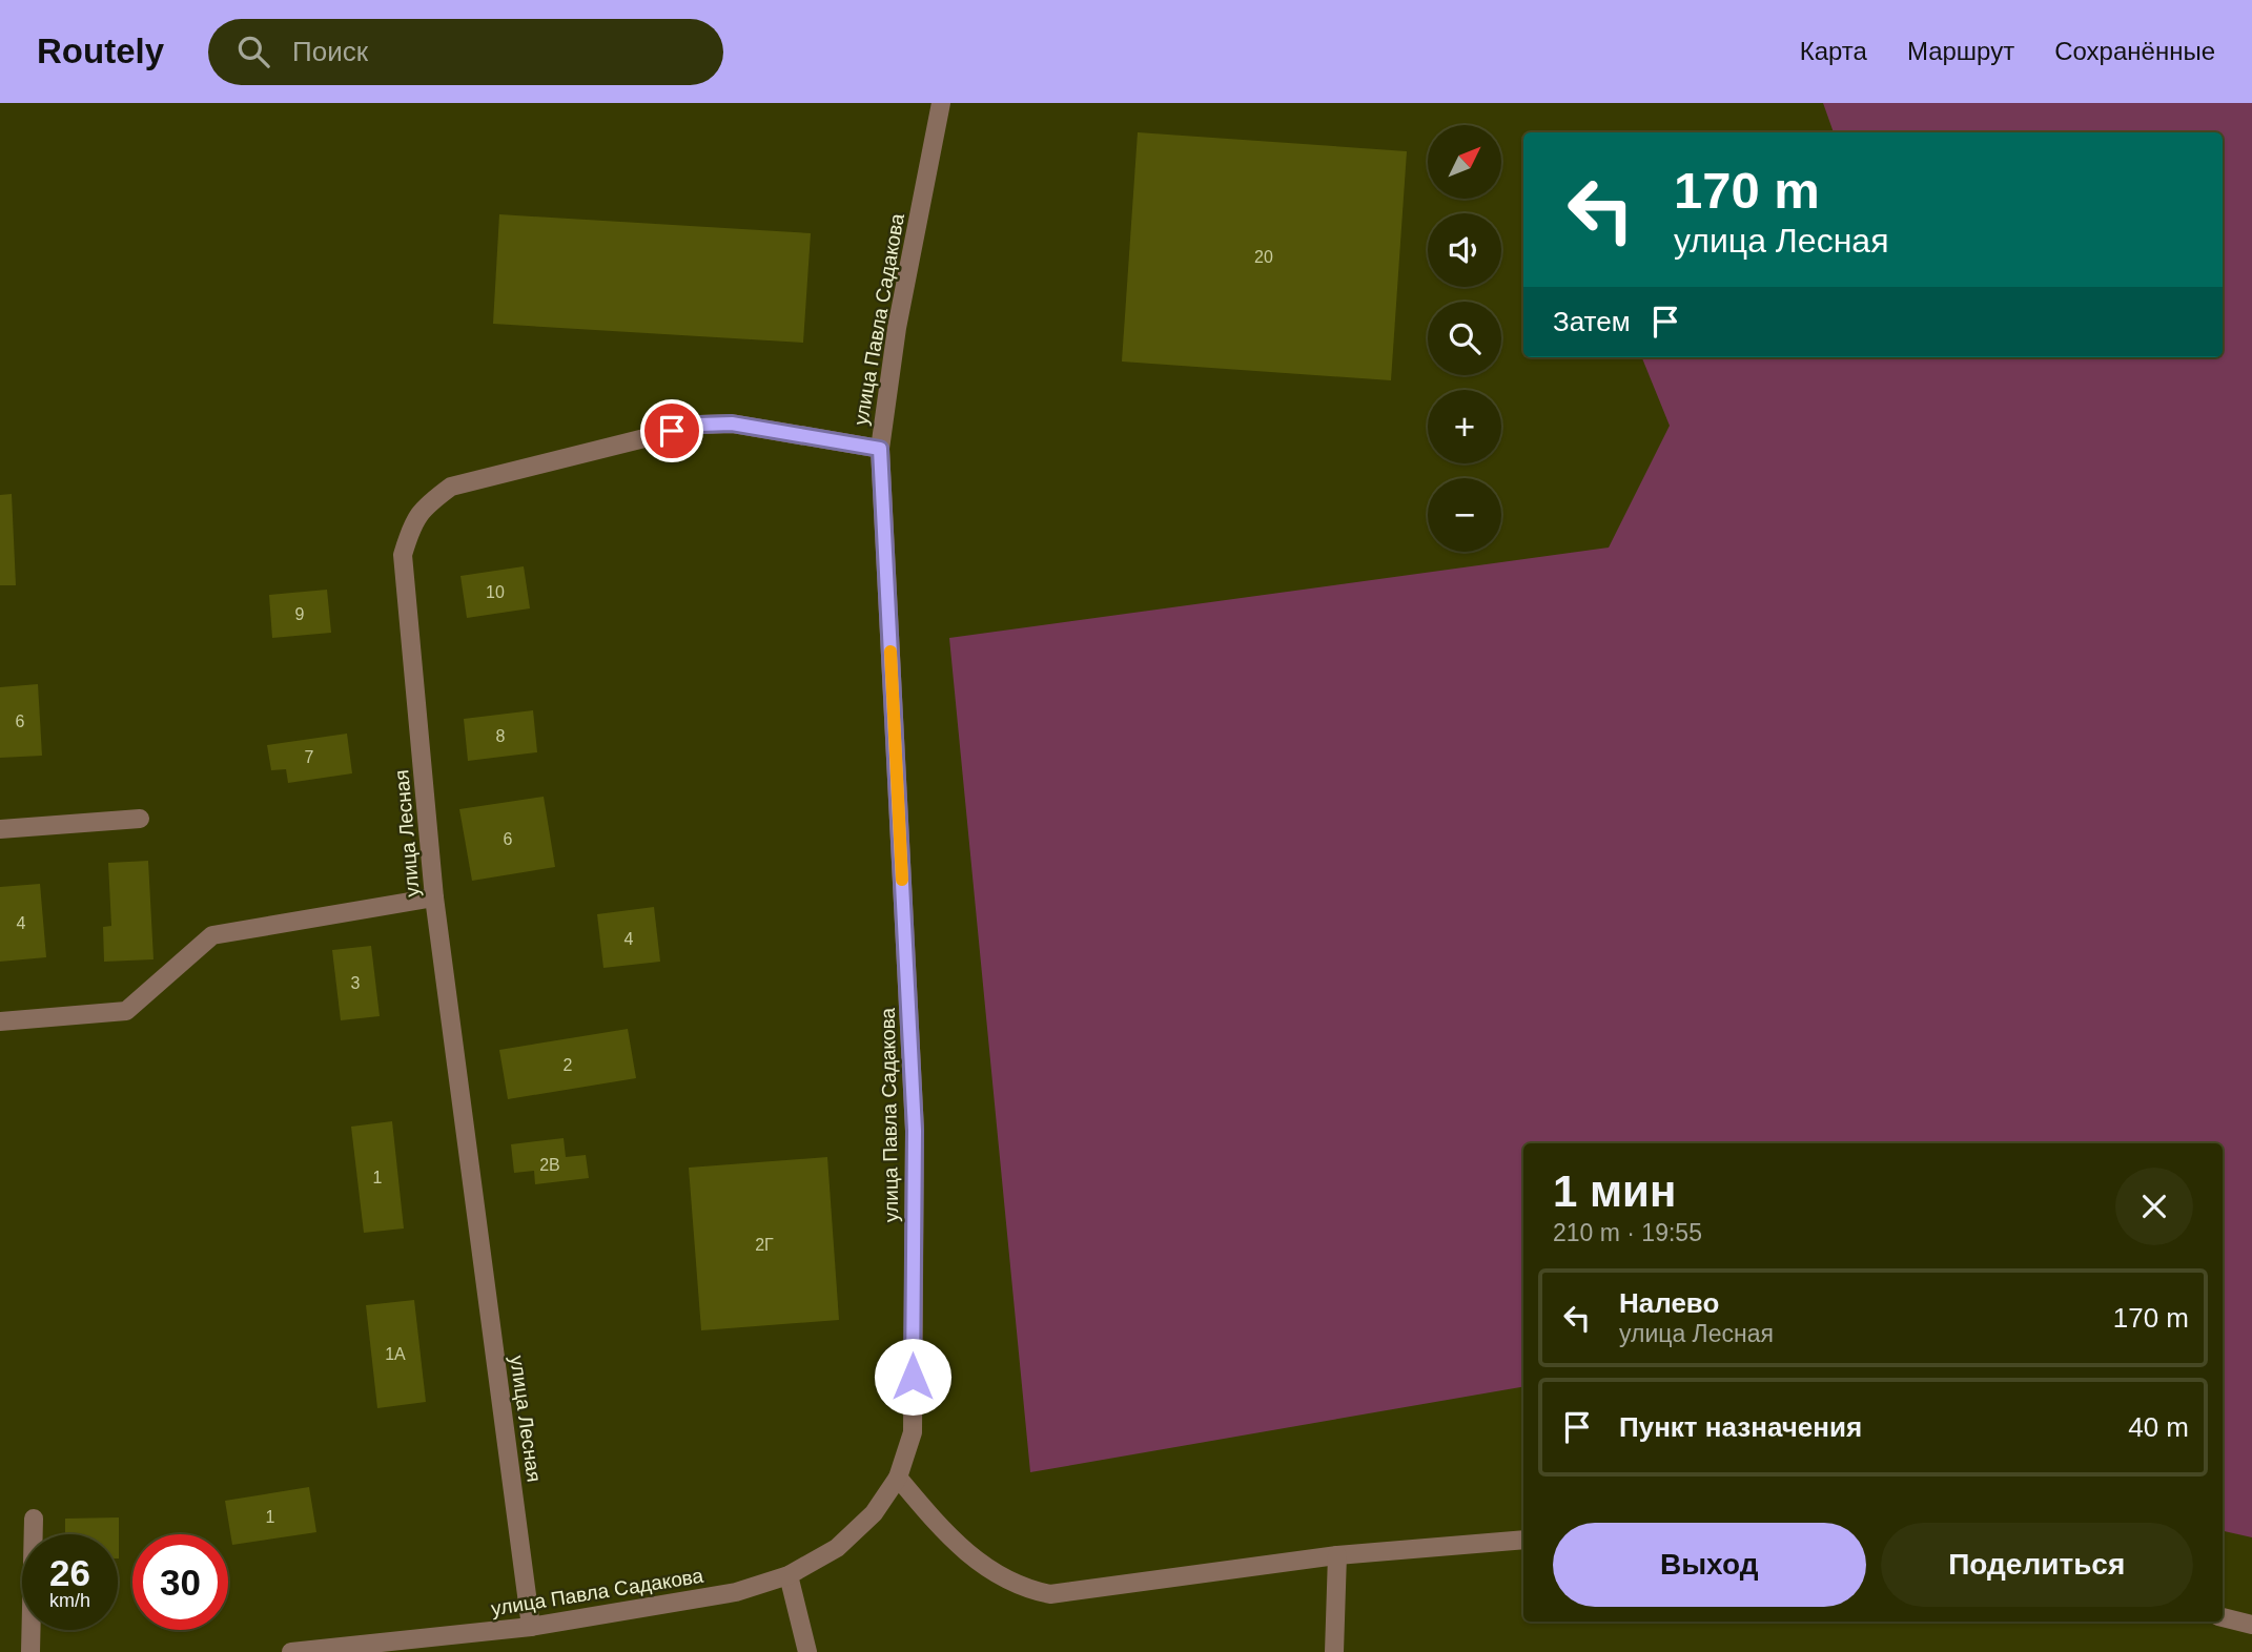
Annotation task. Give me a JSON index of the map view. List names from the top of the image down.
{
  "streets": {
    "street": ["улица Павла Садакова", "улица Лесная"]
  },
  "crossings": [
    ["улица Павла Садакова", "улица Лесная"]
  ],
  "house_numbers": [
    "20",
    "10",
    "9",
    "6",
    "8",
    "7",
    "6",
    "4",
    "4",
    "3",
    "2",
    "2В",
    "1",
    "2Г",
    "1А",
    "1"
  ],
  "north": "top right",
  "page": {
    "header": "Routely",
    "search": "Поиск",
    "nav": ["Карта", "Маршрут", "Сохранённые"],
    "map_buttons": ["+", "−"],
    "turn": ["170 m", "улица Лесная"],
    "then": "Затем",
    "heading": ["1 мин", "210 m · 19:55"],
    "list": [
      {
        "name": "Налево",
        "note": "улица Лесная",
        "value": "170 m"
      },
      {
        "name": "Пункт назначения",
        "value": "40 m"
      }
    ],
    "buttons": ["Выход", "Поделиться"],
    "speed": "26 km/h",
    "limit": "30"
  }
}
